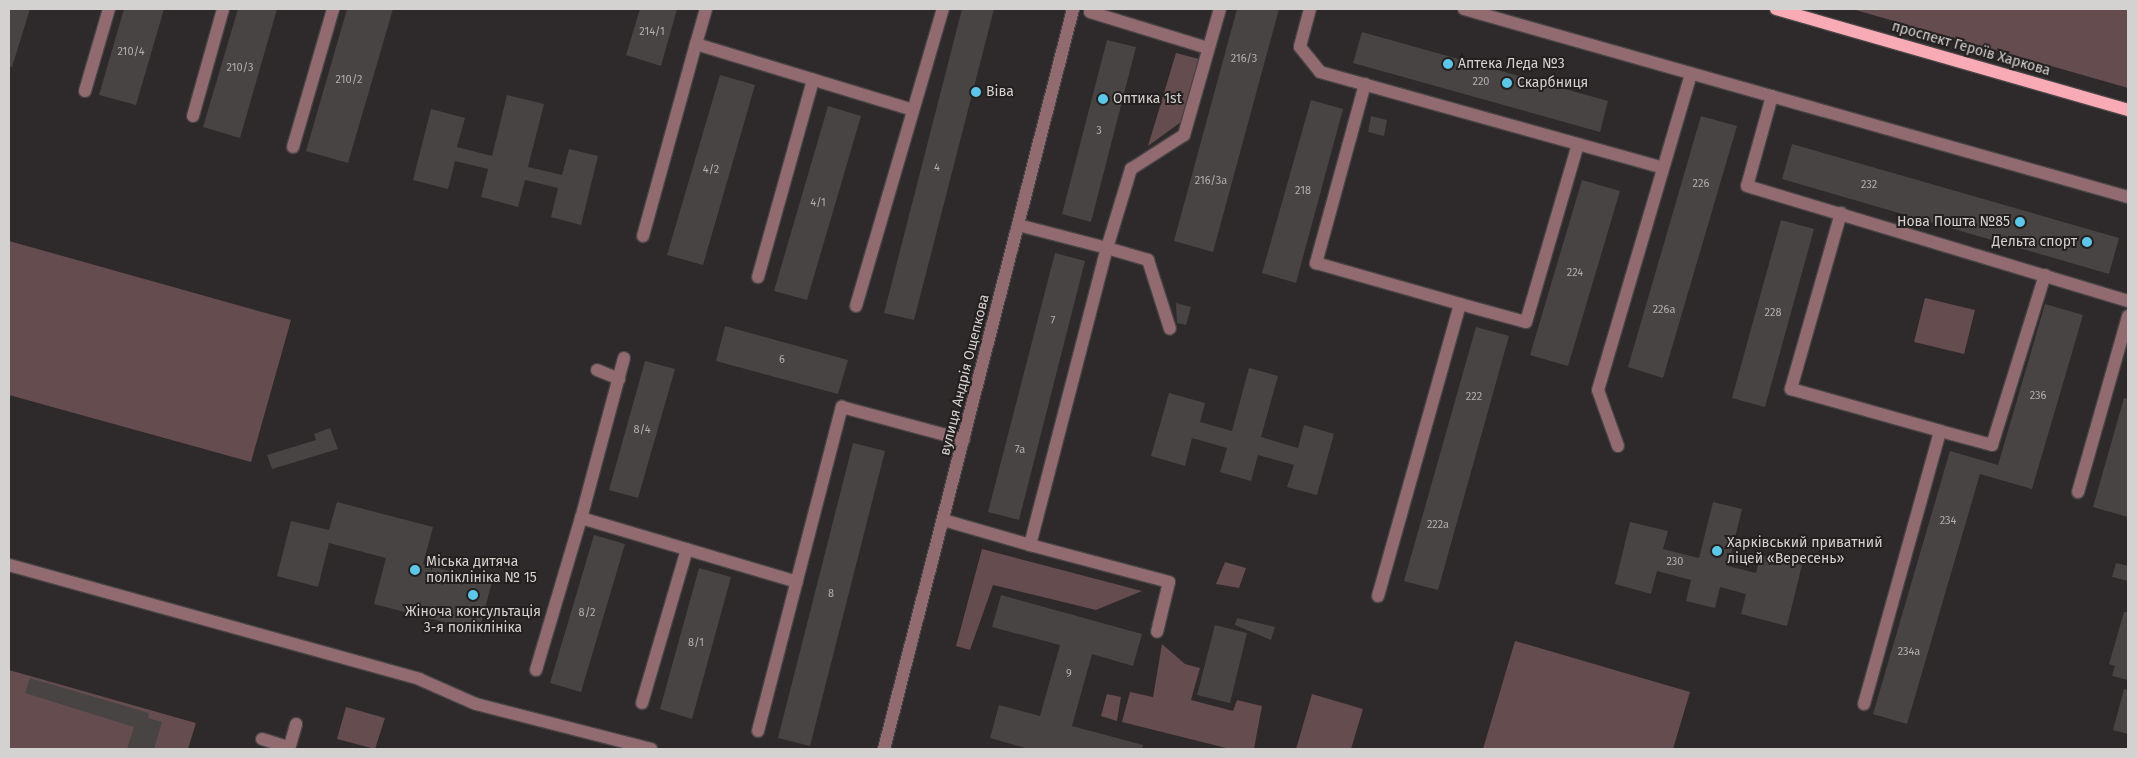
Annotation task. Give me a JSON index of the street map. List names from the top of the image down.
{
  "streets": {
    "main road": ["проспект Героїв Харкова"],
    "street": ["вулиця Андрія Ощепкова"]
  },
  "places": [
    "Аптека Леда №3",
    "Скарбниця",
    "Віва",
    "Оптика 1st",
    "Нова Пошта №85",
    "Дельта спорт",
    "Харківський приватний ліцей «Вересень»",
    "Міська дитяча поліклініка № 15",
    "Жіноча консультація 3-я поліклініка"
  ],
  "house_numbers": [
    "214/1",
    "210/4",
    "216/3",
    "210/3",
    "210/2",
    "220",
    "3",
    "4",
    "4/2",
    "216/3а",
    "226",
    "232",
    "218",
    "4/1",
    "224",
    "226а",
    "228",
    "7",
    "6",
    "236",
    "222",
    "8/4",
    "7а",
    "234",
    "222а",
    "230",
    "8",
    "8/2",
    "8/1",
    "234а",
    "9"
  ]
}
